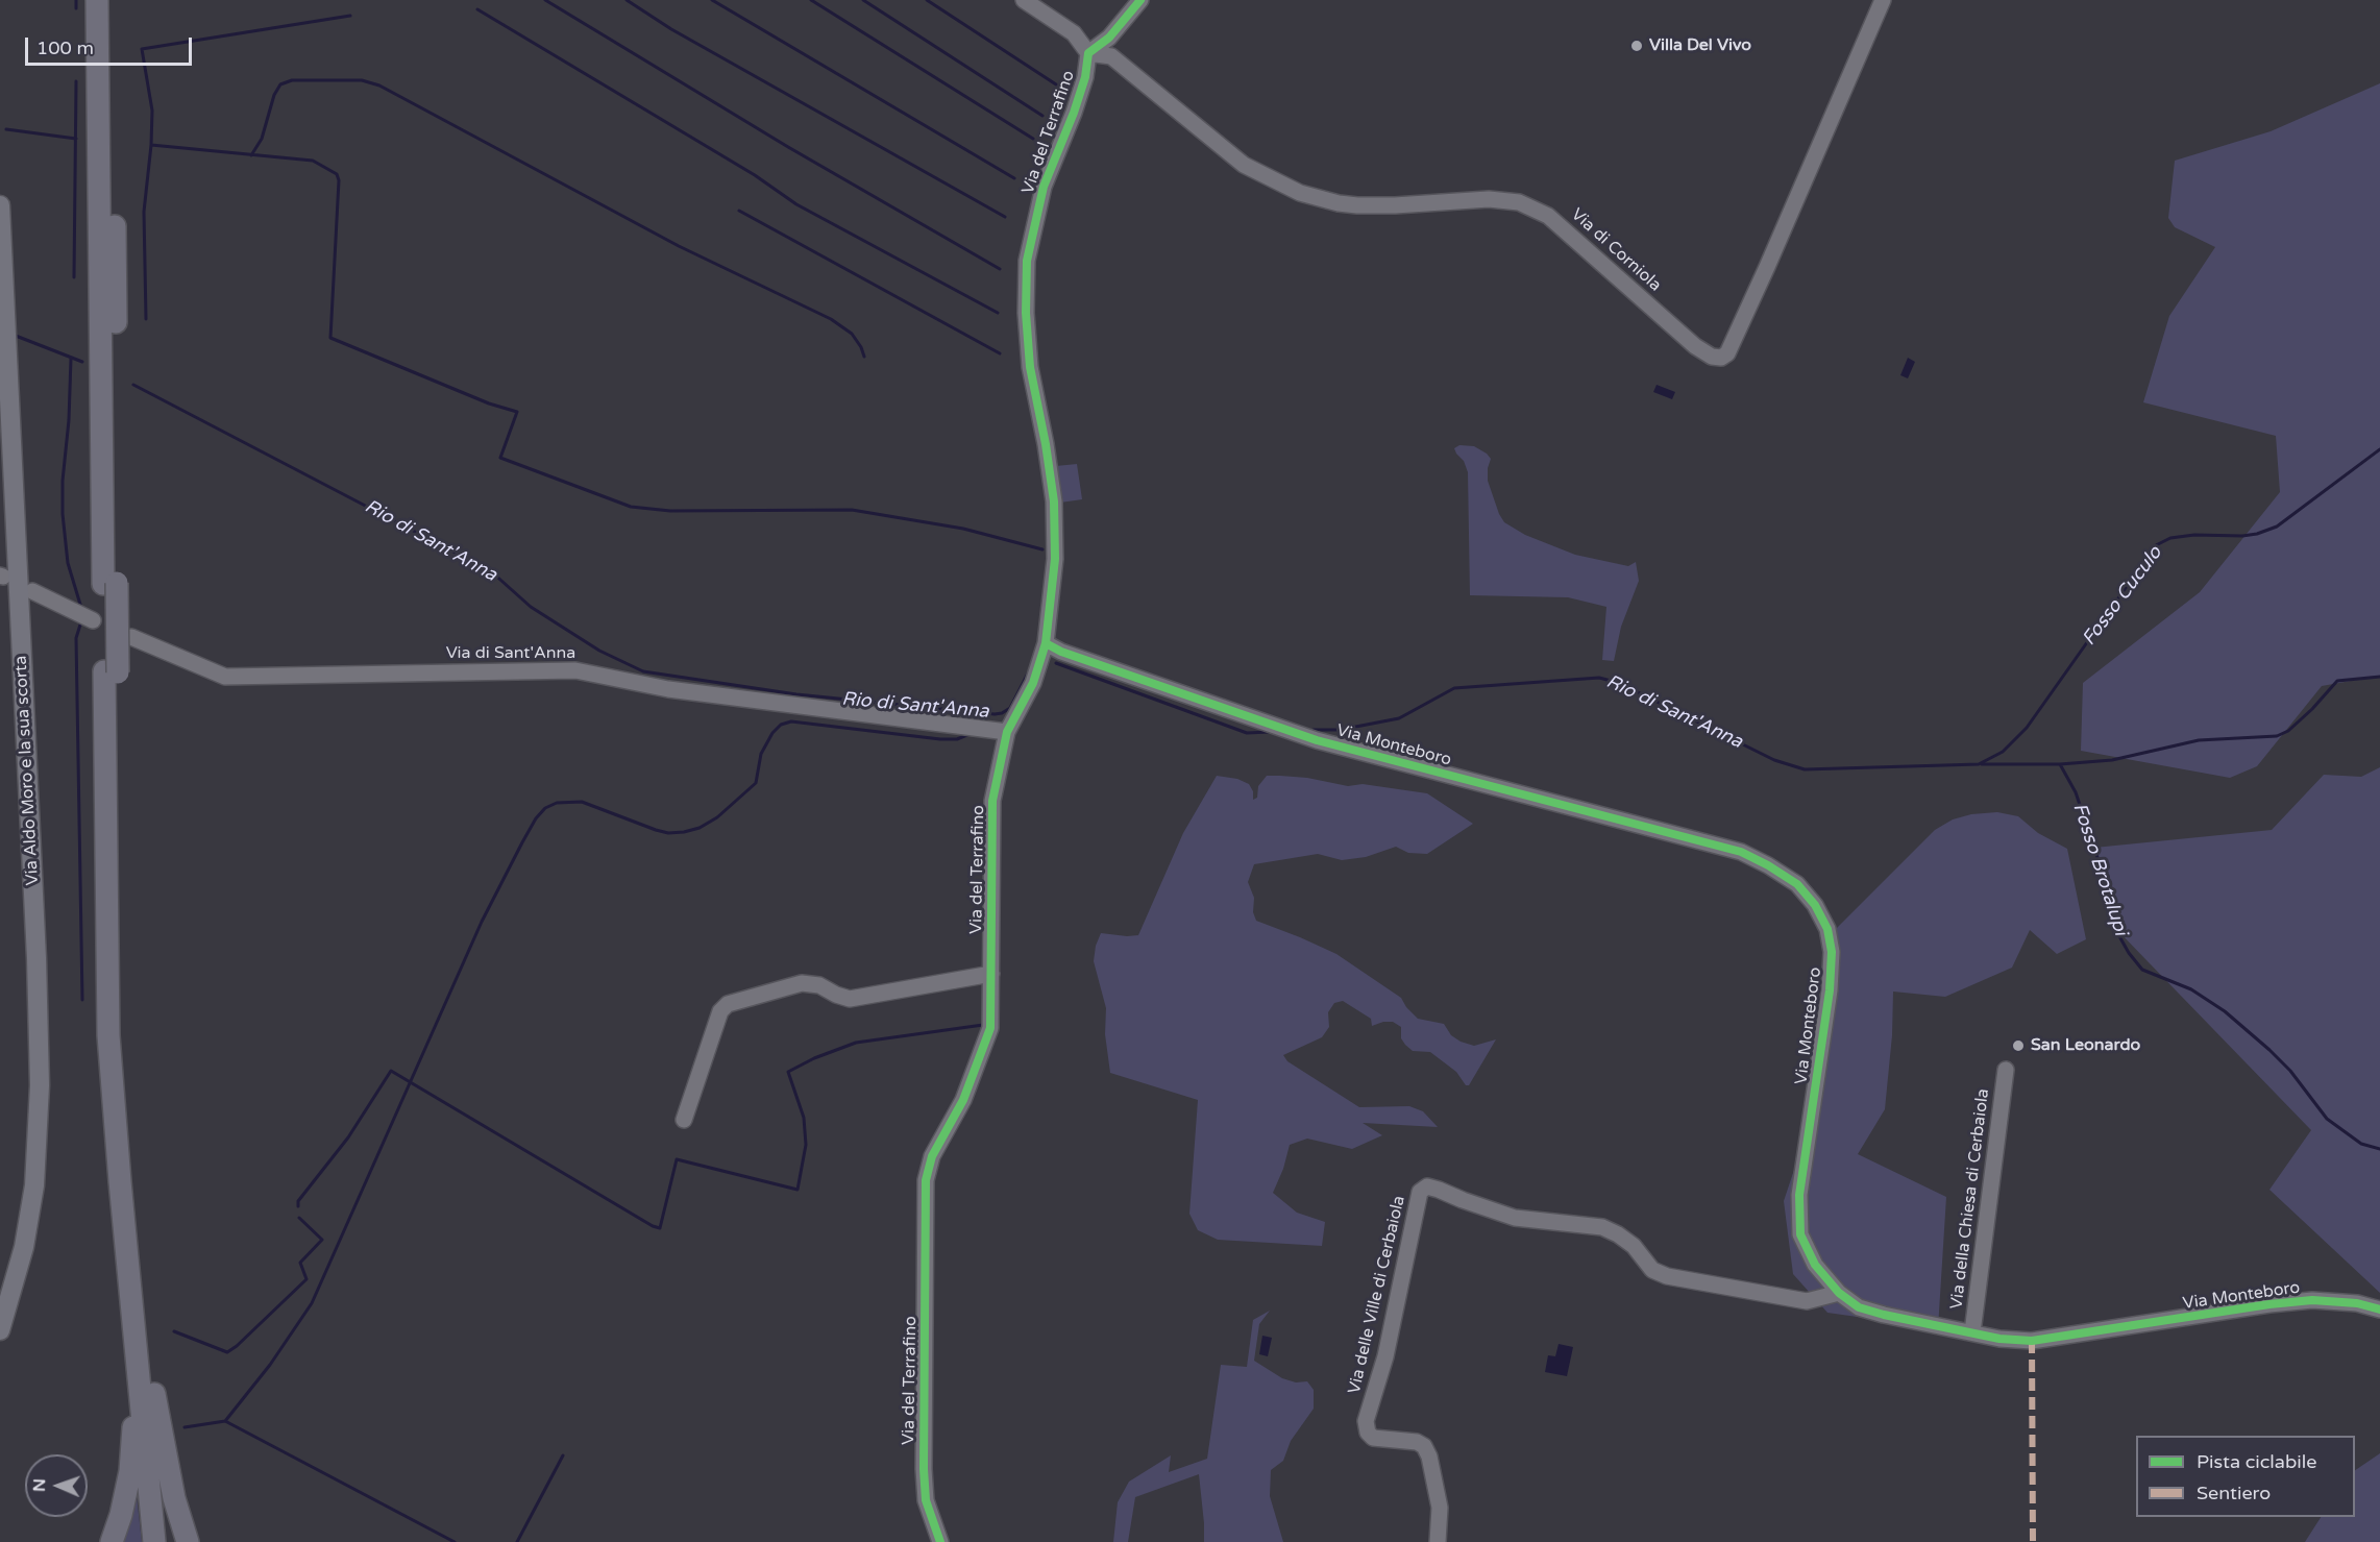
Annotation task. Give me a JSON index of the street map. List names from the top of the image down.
{
  "streets": {
    "main road": ["Via Aldo Moro e la sua scorta"],
    "street": [
      "Via del Terrafino",
      "Via di Corniola",
      "Via di Sant'Anna",
      "Via Monteboro",
      "Via della Chiesa di Cerbaiola",
      "Via delle Ville di Cerbaiola"
    ]
  },
  "crossings": [
    ["Via del Terrafino", "Via di Corniola"],
    ["Via del Terrafino", "Via di Sant'Anna"],
    ["Via del Terrafino", "Via Monteboro"],
    ["Via Monteboro", "Via della Chiesa di Cerbaiola"],
    ["Via Monteboro", "Via delle Ville di Cerbaiola"]
  ],
  "water": ["Rio di Sant'Anna", "Fosso Cuculo", "Fosso Brotalupi"],
  "places": ["Villa Del Vivo", "San Leonardo"],
  "legend": ["Pista ciclabile", "Sentiero"],
  "scale_bar": "100 m",
  "north": "left"
}
